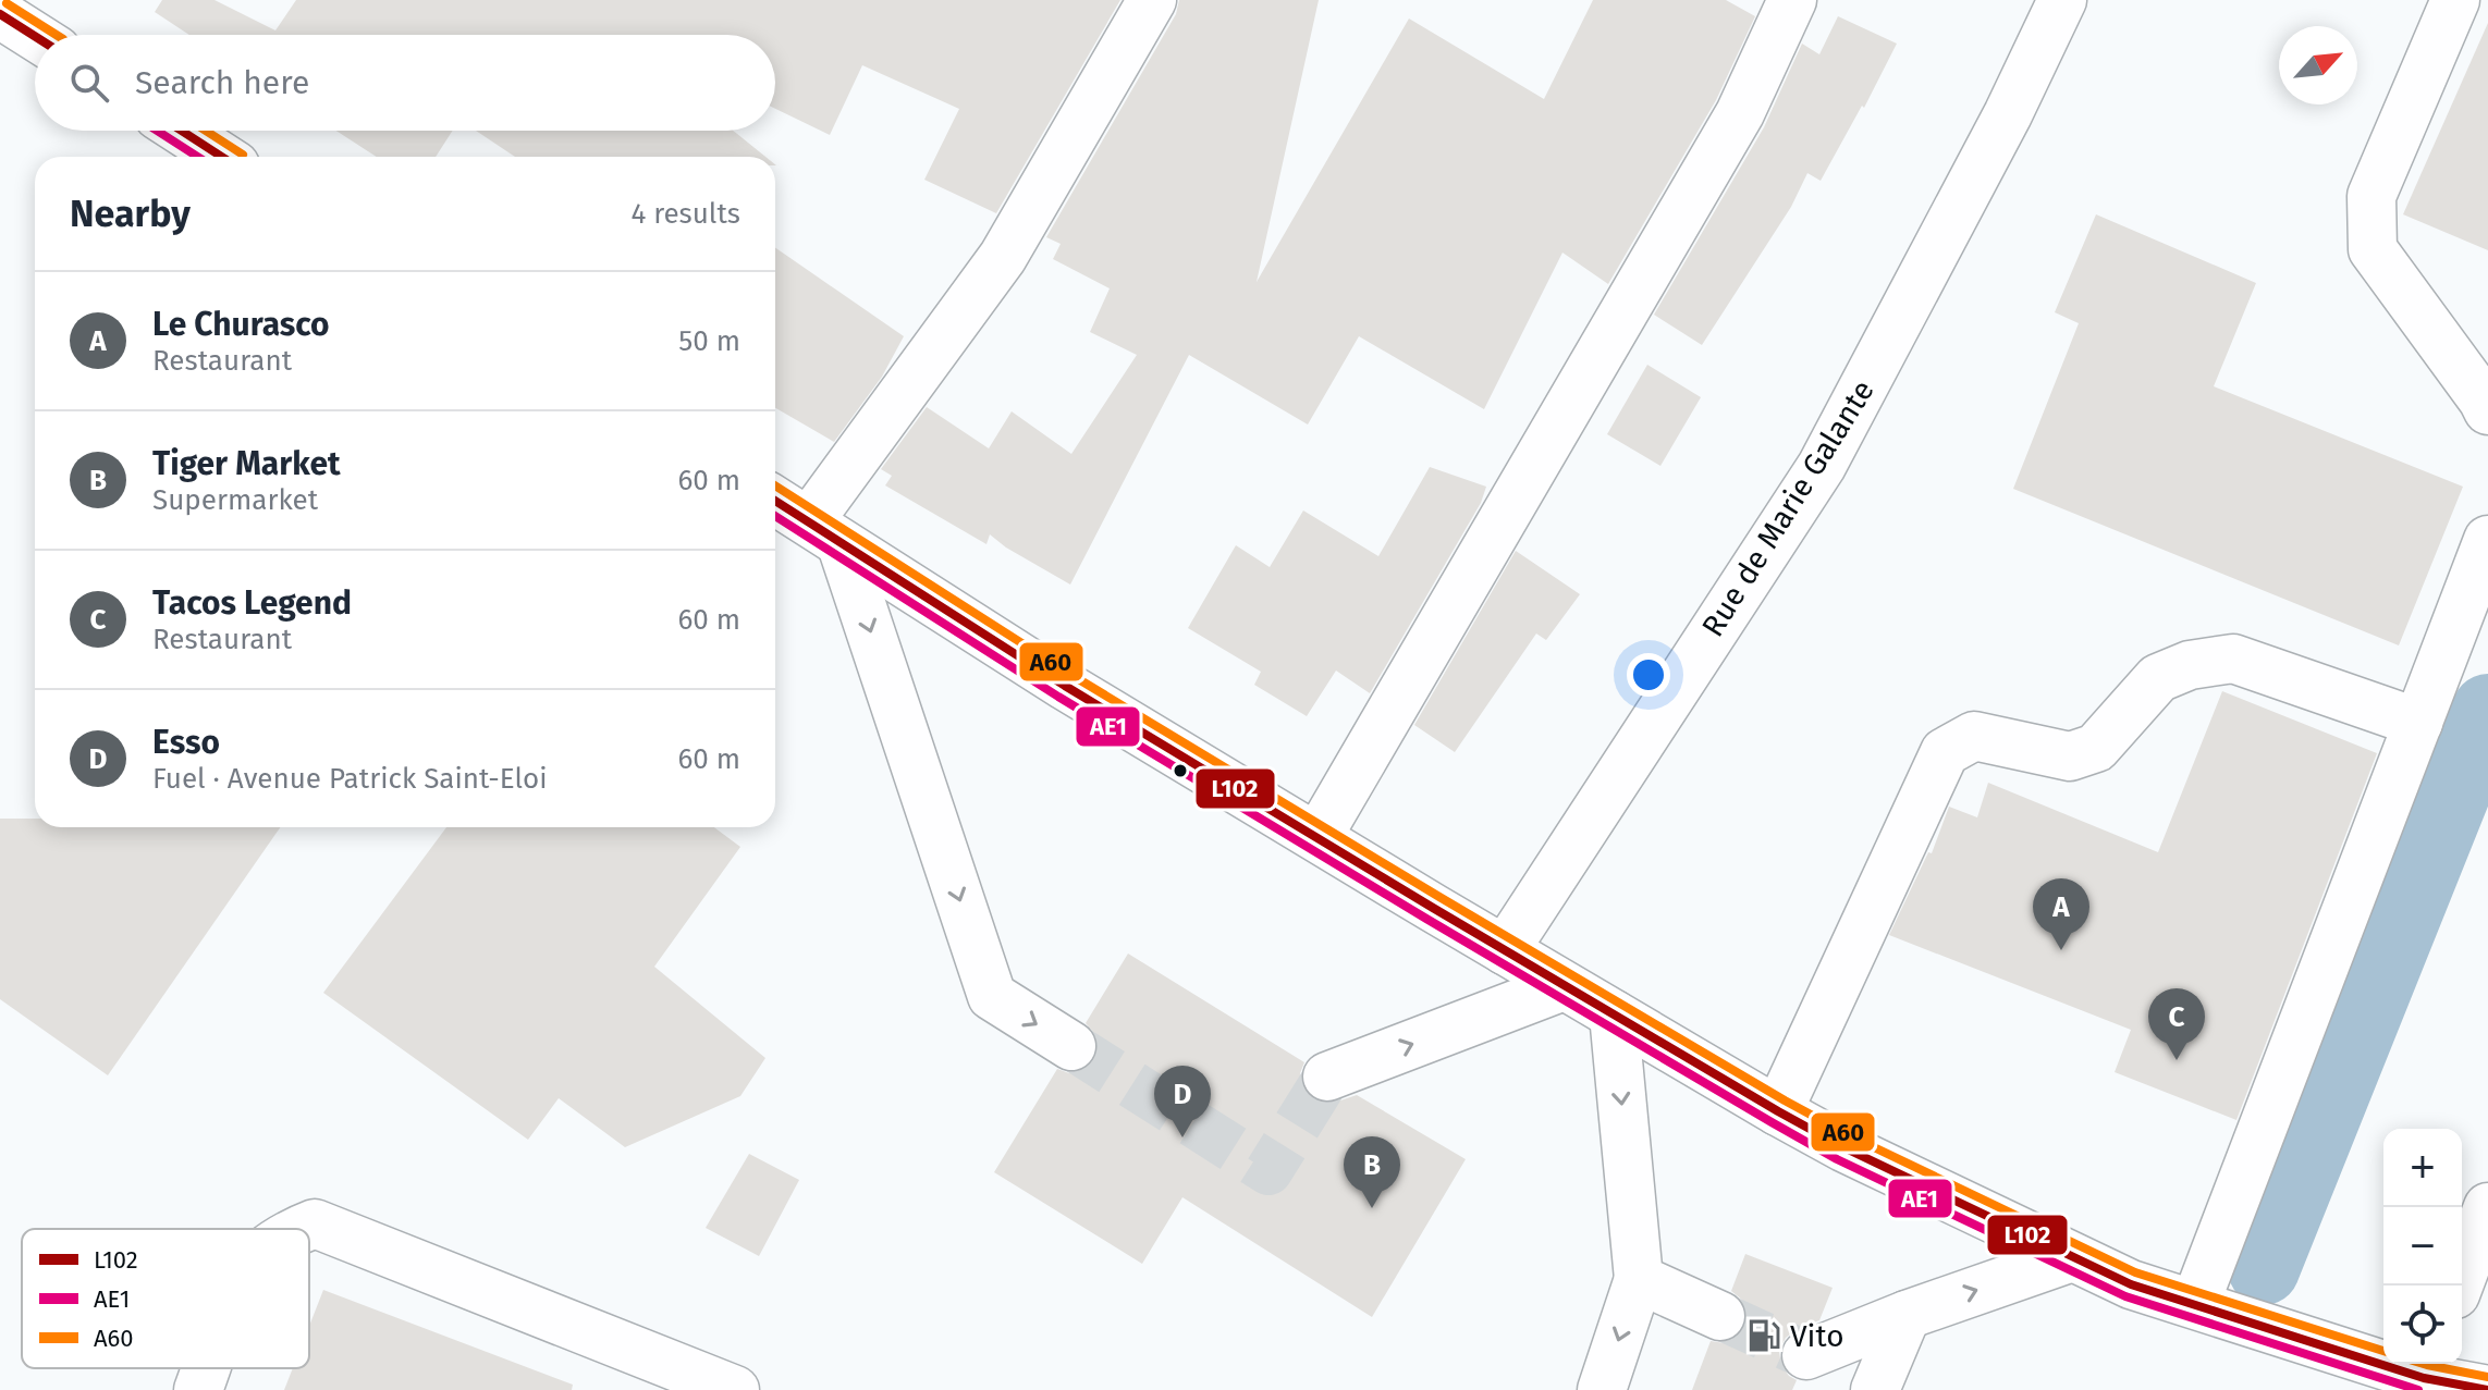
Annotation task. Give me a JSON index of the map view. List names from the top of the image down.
{
  "streets": {
    "street": ["Rue de Marie Galante"]
  },
  "places": {
    "fuel station": ["Vito"]
  },
  "lines": ["transit line A60", "transit line L102", "transit line AE1"],
  "legend": ["L102", "AE1", "A60"],
  "north": "top right",
  "page": {
    "search": "Search here",
    "heading": ["Nearby", "4 results"],
    "list": [
      {
        "mark": "A",
        "name": "Le Churasco",
        "note": "Restaurant",
        "value": "50 m"
      },
      {
        "mark": "B",
        "name": "Tiger Market",
        "note": "Supermarket",
        "value": "60 m"
      },
      {
        "mark": "C",
        "name": "Tacos Legend",
        "note": "Restaurant",
        "value": "60 m"
      },
      {
        "mark": "D",
        "name": "Esso",
        "note": "Fuel · Avenue Patrick Saint-Eloi",
        "value": "60 m"
      }
    ],
    "pins": [
      "A",
      "C",
      "D",
      "B"
    ],
    "map_buttons": ["+", "−"]
  }
}
